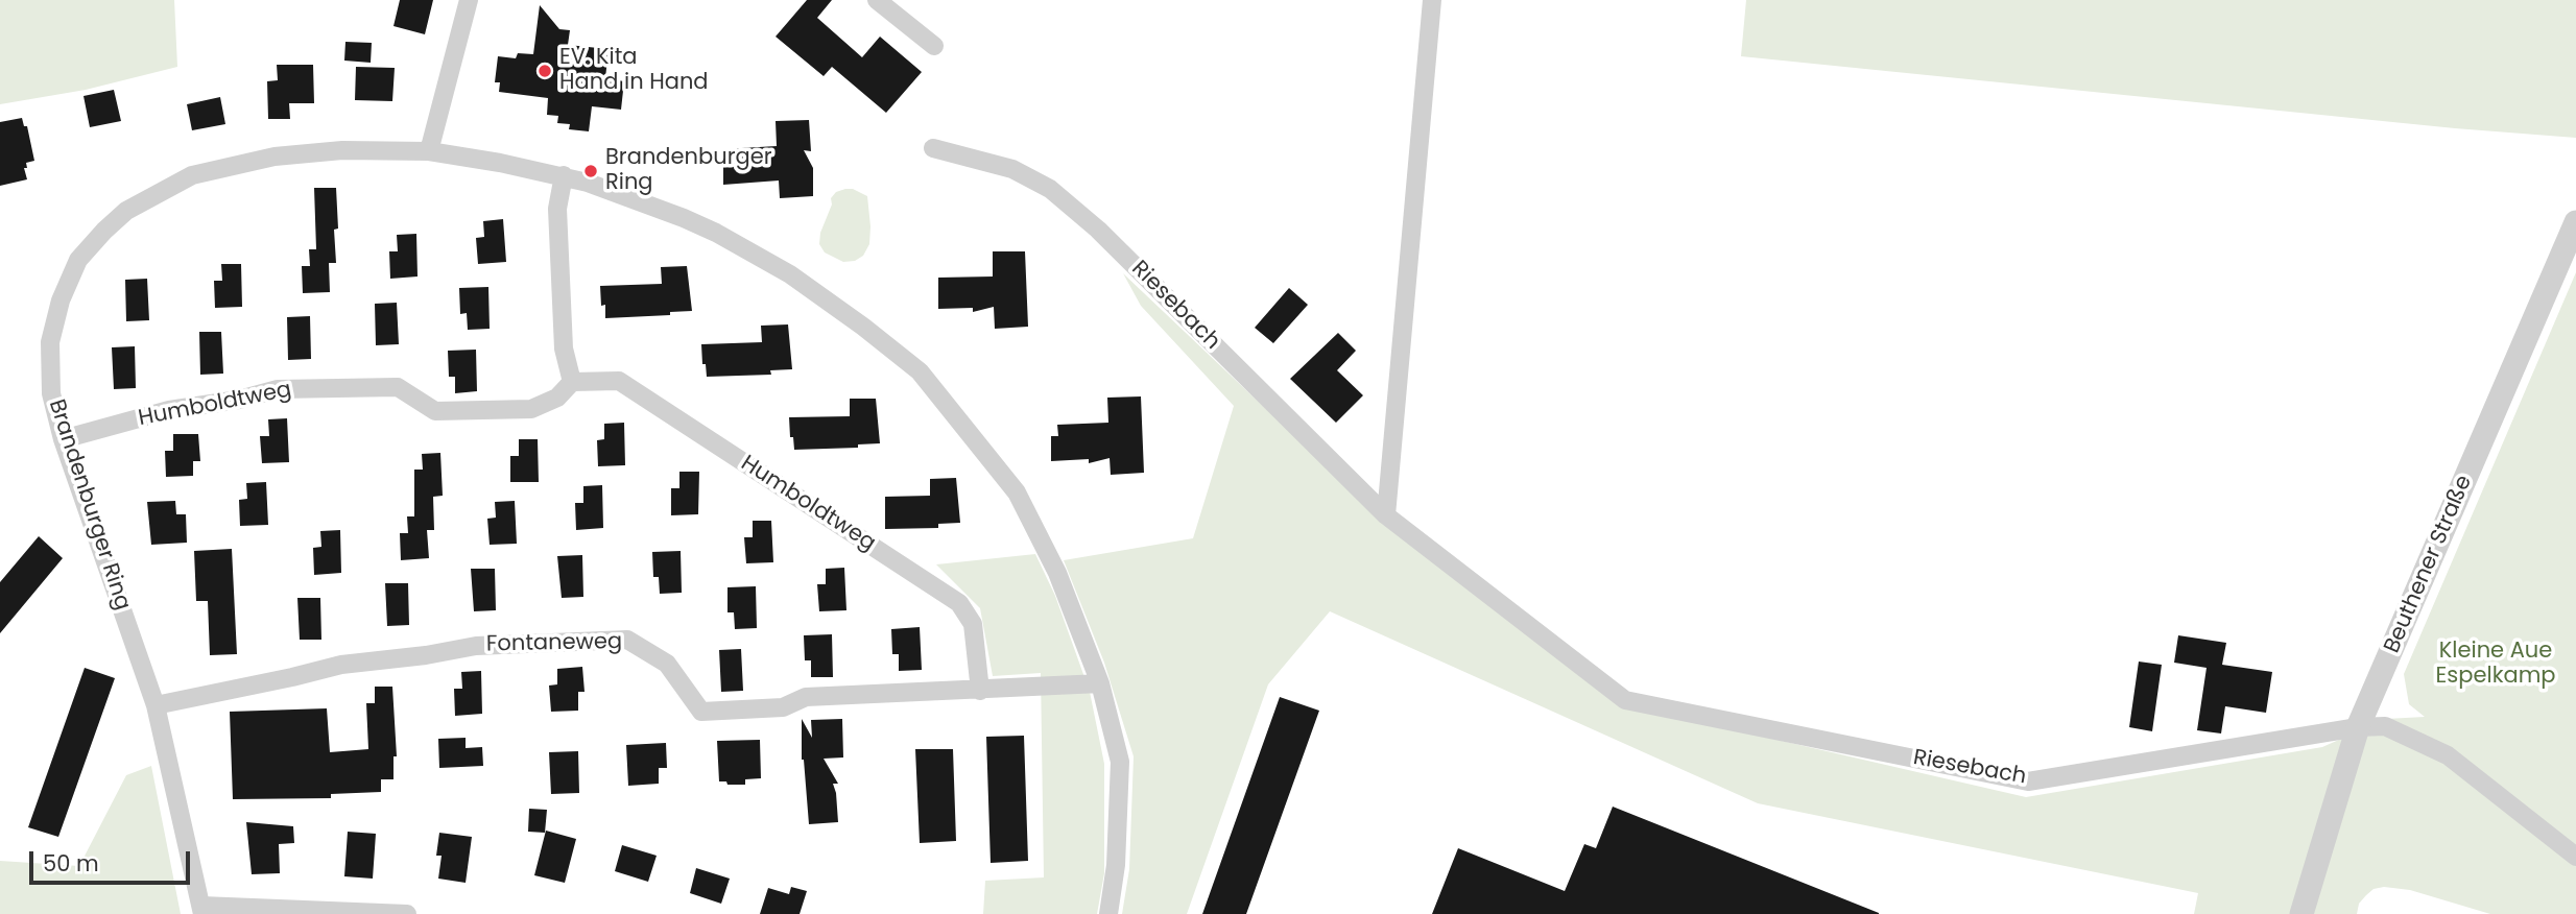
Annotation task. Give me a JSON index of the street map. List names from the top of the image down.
{
  "streets": {
    "street": [
      "Riesebach",
      "Humboldtweg",
      "Brandenburger Ring",
      "Beuthener Straße",
      "Fontaneweg"
    ]
  },
  "crossings": [
    ["Riesebach", "Beuthener Straße"],
    ["Humboldtweg", "Brandenburger Ring"],
    ["Humboldtweg", "Fontaneweg"],
    ["Brandenburger Ring", "Fontaneweg"]
  ],
  "parks": ["Kleine Aue Espelkamp"],
  "places": ["EV. Kita Hand in Hand", "Brandenburger Ring"],
  "scale_bar": "50 m"
}
